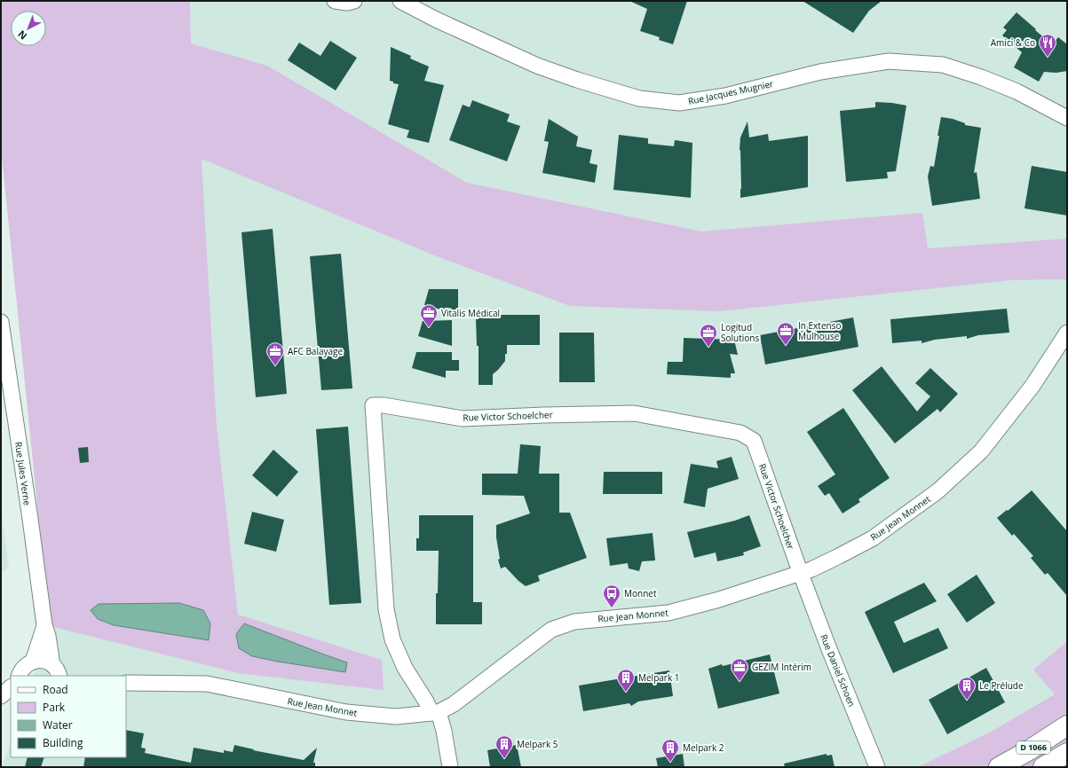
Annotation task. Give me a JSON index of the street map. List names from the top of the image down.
{
  "streets": {
    "highway": ["D 1066"],
    "street": [
      "Rue Jacques Mugnier",
      "Rue Victor Schoelcher",
      "Rue Jules Verne",
      "Rue Jean Monnet",
      "Rue Daniel Schoen"
    ]
  },
  "crossings": [
    ["Rue Victor Schoelcher", "Rue Jean Monnet"],
    ["Rue Victor Schoelcher", "Rue Daniel Schoen"],
    ["Rue Jean Monnet", "Rue Daniel Schoen"]
  ],
  "places": {
    "restaurant": ["Amici & Co"],
    "office": [
      "Vitalis Médical",
      "In Extenso Mulhouse",
      "Logitud Solutions",
      "AFC Balayage",
      "GEZIM Intérim"
    ],
    "bus stop": ["Monnet"],
    "building": [
      "Melpark 1",
      "Le Prélude",
      "Melpark 5",
      "Melpark 2"
    ]
  },
  "legend": [
    "Road",
    "Park",
    "Water",
    "Building"
  ],
  "north": "bottom left"
}
